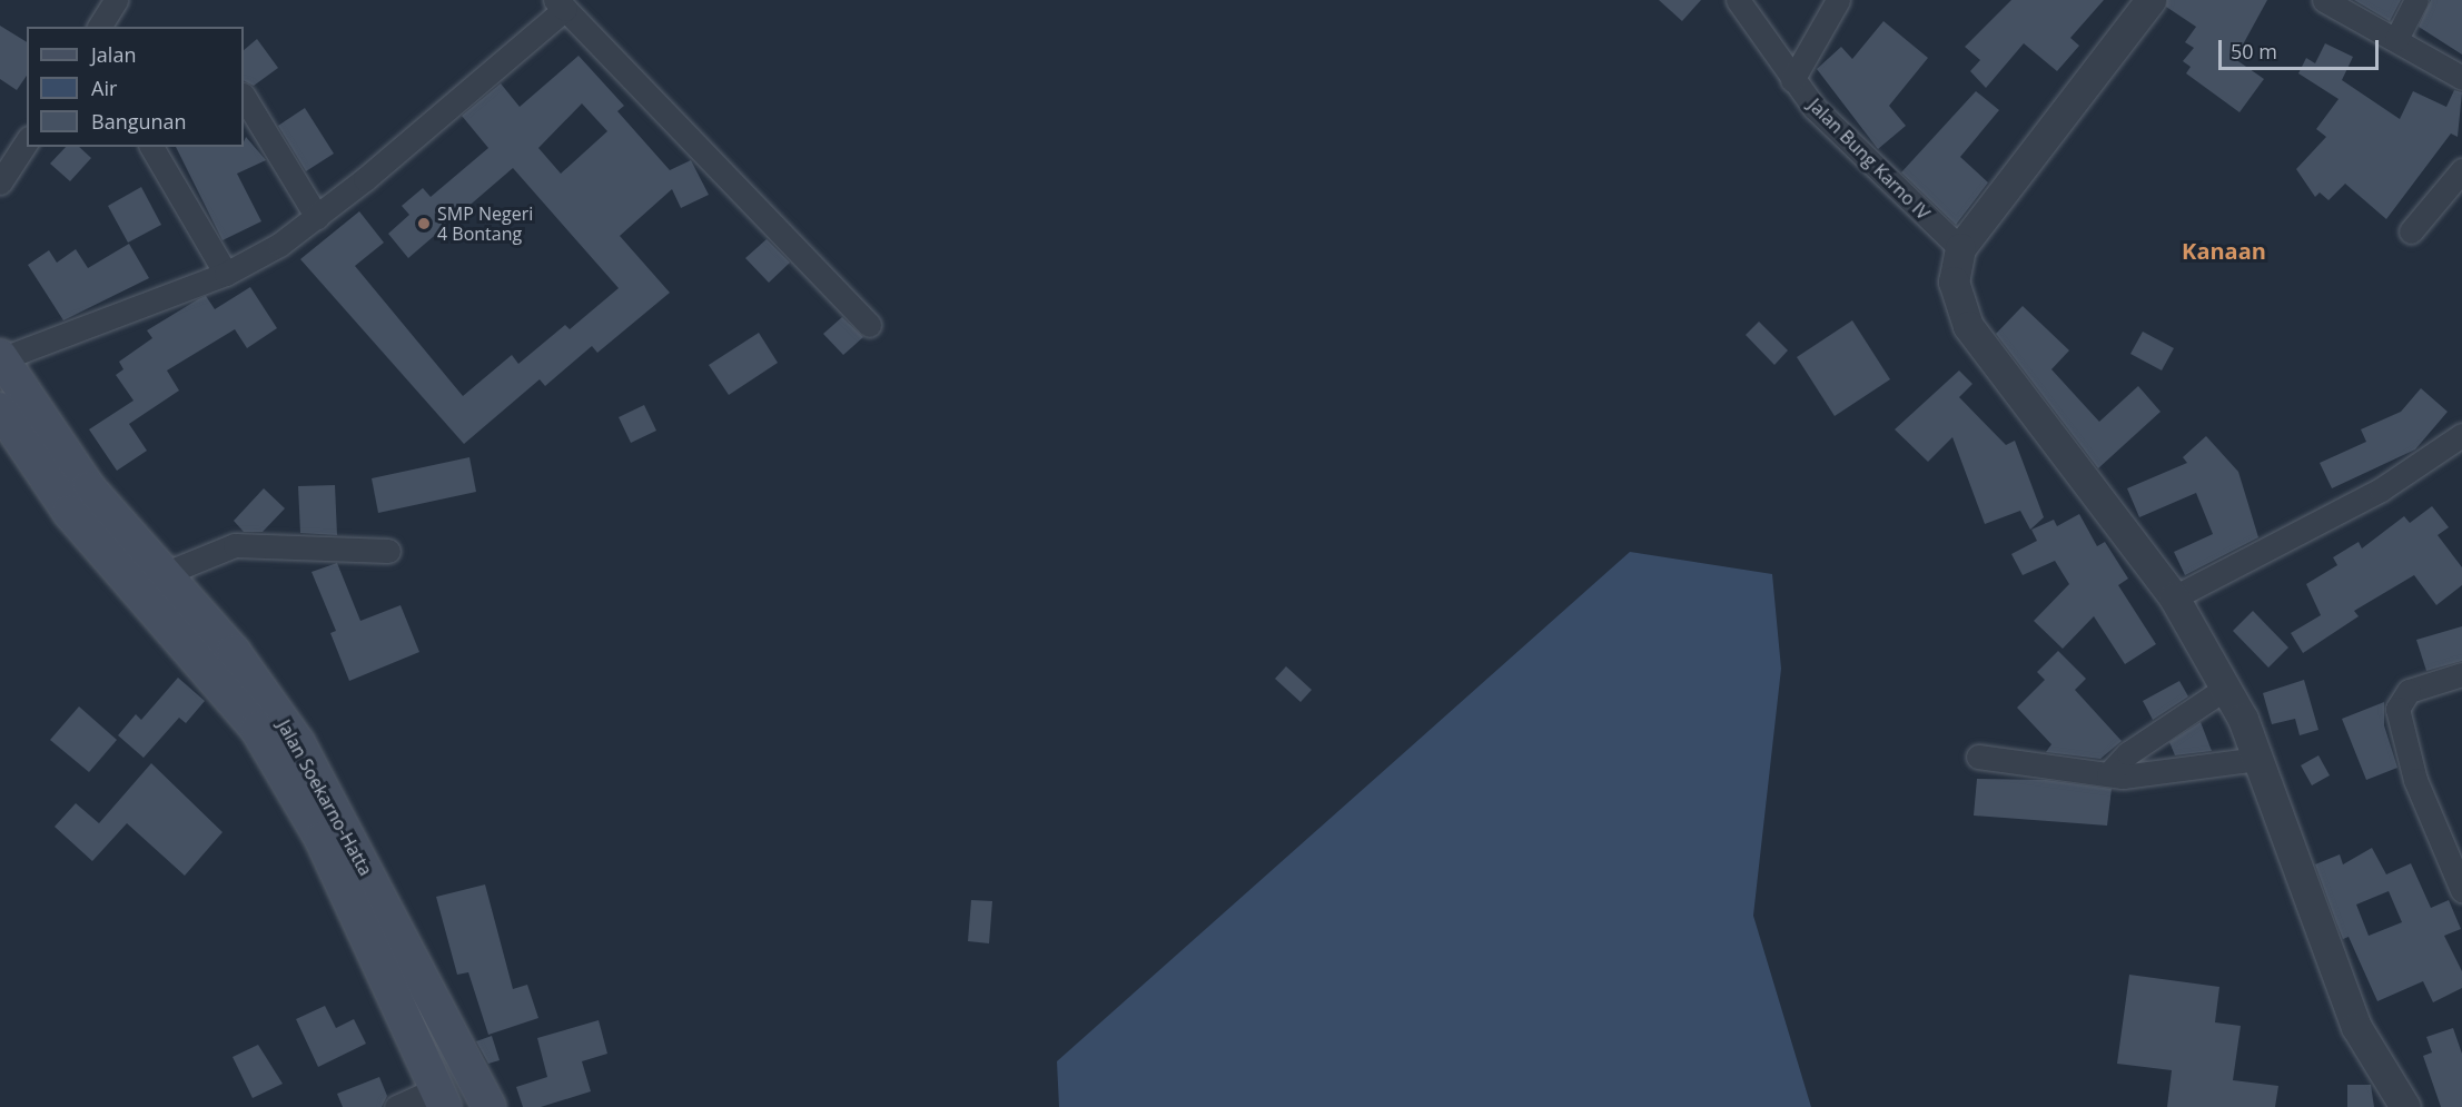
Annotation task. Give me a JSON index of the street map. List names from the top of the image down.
{
  "streets": {
    "main road": ["Jalan Soekarno-Hatta"],
    "street": ["Jalan Bung Karno IV"]
  },
  "districts": ["Kanaan"],
  "places": ["SMP Negeri 4 Bontang"],
  "legend": ["Jalan", "Air", "Bangunan"],
  "scale_bar": "50 m"
}
